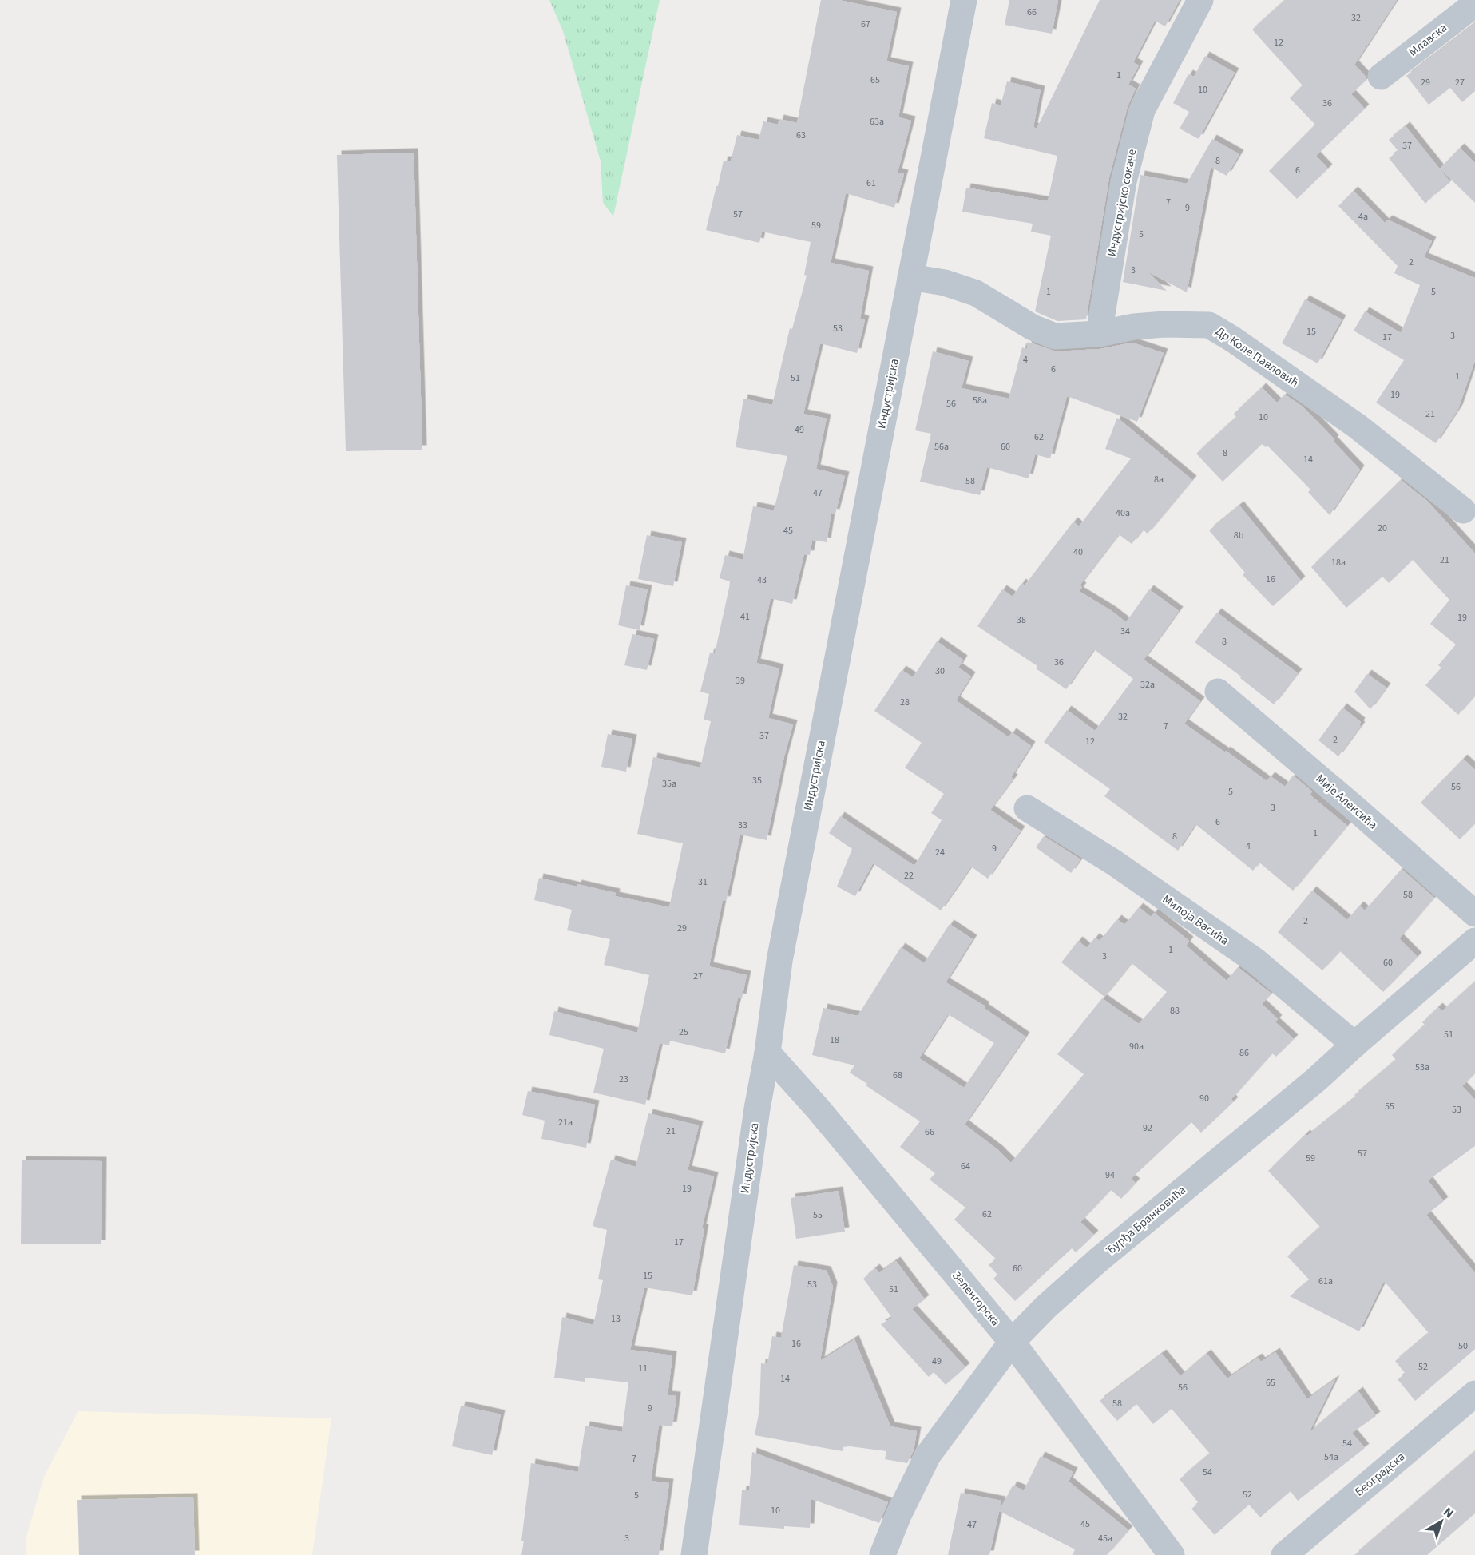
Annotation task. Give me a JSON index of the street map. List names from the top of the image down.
{
  "streets": {
    "street": [
      "Млавска",
      "Индустријско сокаче",
      "Др Коле Павловић",
      "Индустријска",
      "Мије Алексића",
      "Милоја Васића",
      "Ђурђа Бранковића",
      "Зеленгорска",
      "Београдска"
    ]
  },
  "crossings": [
    ["Индустријско сокаче", "Др Коле Павловић"],
    ["Др Коле Павловић", "Индустријска"],
    ["Индустријска", "Зеленгорска"],
    ["Милоја Васића", "Ђурђа Бранковића"],
    ["Ђурђа Бранковића", "Зеленгорска"]
  ],
  "house_numbers": [
    "66",
    "32",
    "67",
    "12",
    "1",
    "65",
    "29",
    "27",
    "10",
    "36",
    "63a",
    "63",
    "37",
    "8",
    "6",
    "61",
    "7",
    "9",
    "57",
    "4a",
    "59",
    "5",
    "2",
    "3",
    "1",
    "5",
    "53",
    "15",
    "3",
    "17",
    "4",
    "6",
    "1",
    "51",
    "19",
    "58a",
    "56",
    "21",
    "10",
    "49",
    "62",
    "56a",
    "60",
    "8",
    "14",
    "8a",
    "58",
    "47",
    "40a",
    "20",
    "45",
    "8b",
    "40",
    "21",
    "18a",
    "16",
    "43",
    "41",
    "19",
    "38",
    "34",
    "8",
    "36",
    "30",
    "39",
    "32a",
    "28",
    "32",
    "7",
    "37",
    "2",
    "12",
    "35",
    "35a",
    "56",
    "5",
    "3",
    "6",
    "33",
    "1",
    "8",
    "4",
    "9",
    "24",
    "22",
    "31",
    "58",
    "2",
    "29",
    "1",
    "3",
    "60",
    "27",
    "88",
    "25",
    "51",
    "18",
    "90a",
    "86",
    "53a",
    "68",
    "23",
    "90",
    "55",
    "53",
    "21a",
    "92",
    "21",
    "66",
    "57",
    "59",
    "64",
    "94",
    "19",
    "62",
    "55",
    "17",
    "60",
    "15",
    "61a",
    "53",
    "51",
    "13",
    "16",
    "50",
    "49",
    "52",
    "11",
    "14",
    "65",
    "56",
    "58",
    "9",
    "54",
    "54a",
    "7",
    "54",
    "52",
    "5",
    "10",
    "45",
    "47",
    "3",
    "45a"
  ],
  "north": "top right"
}
